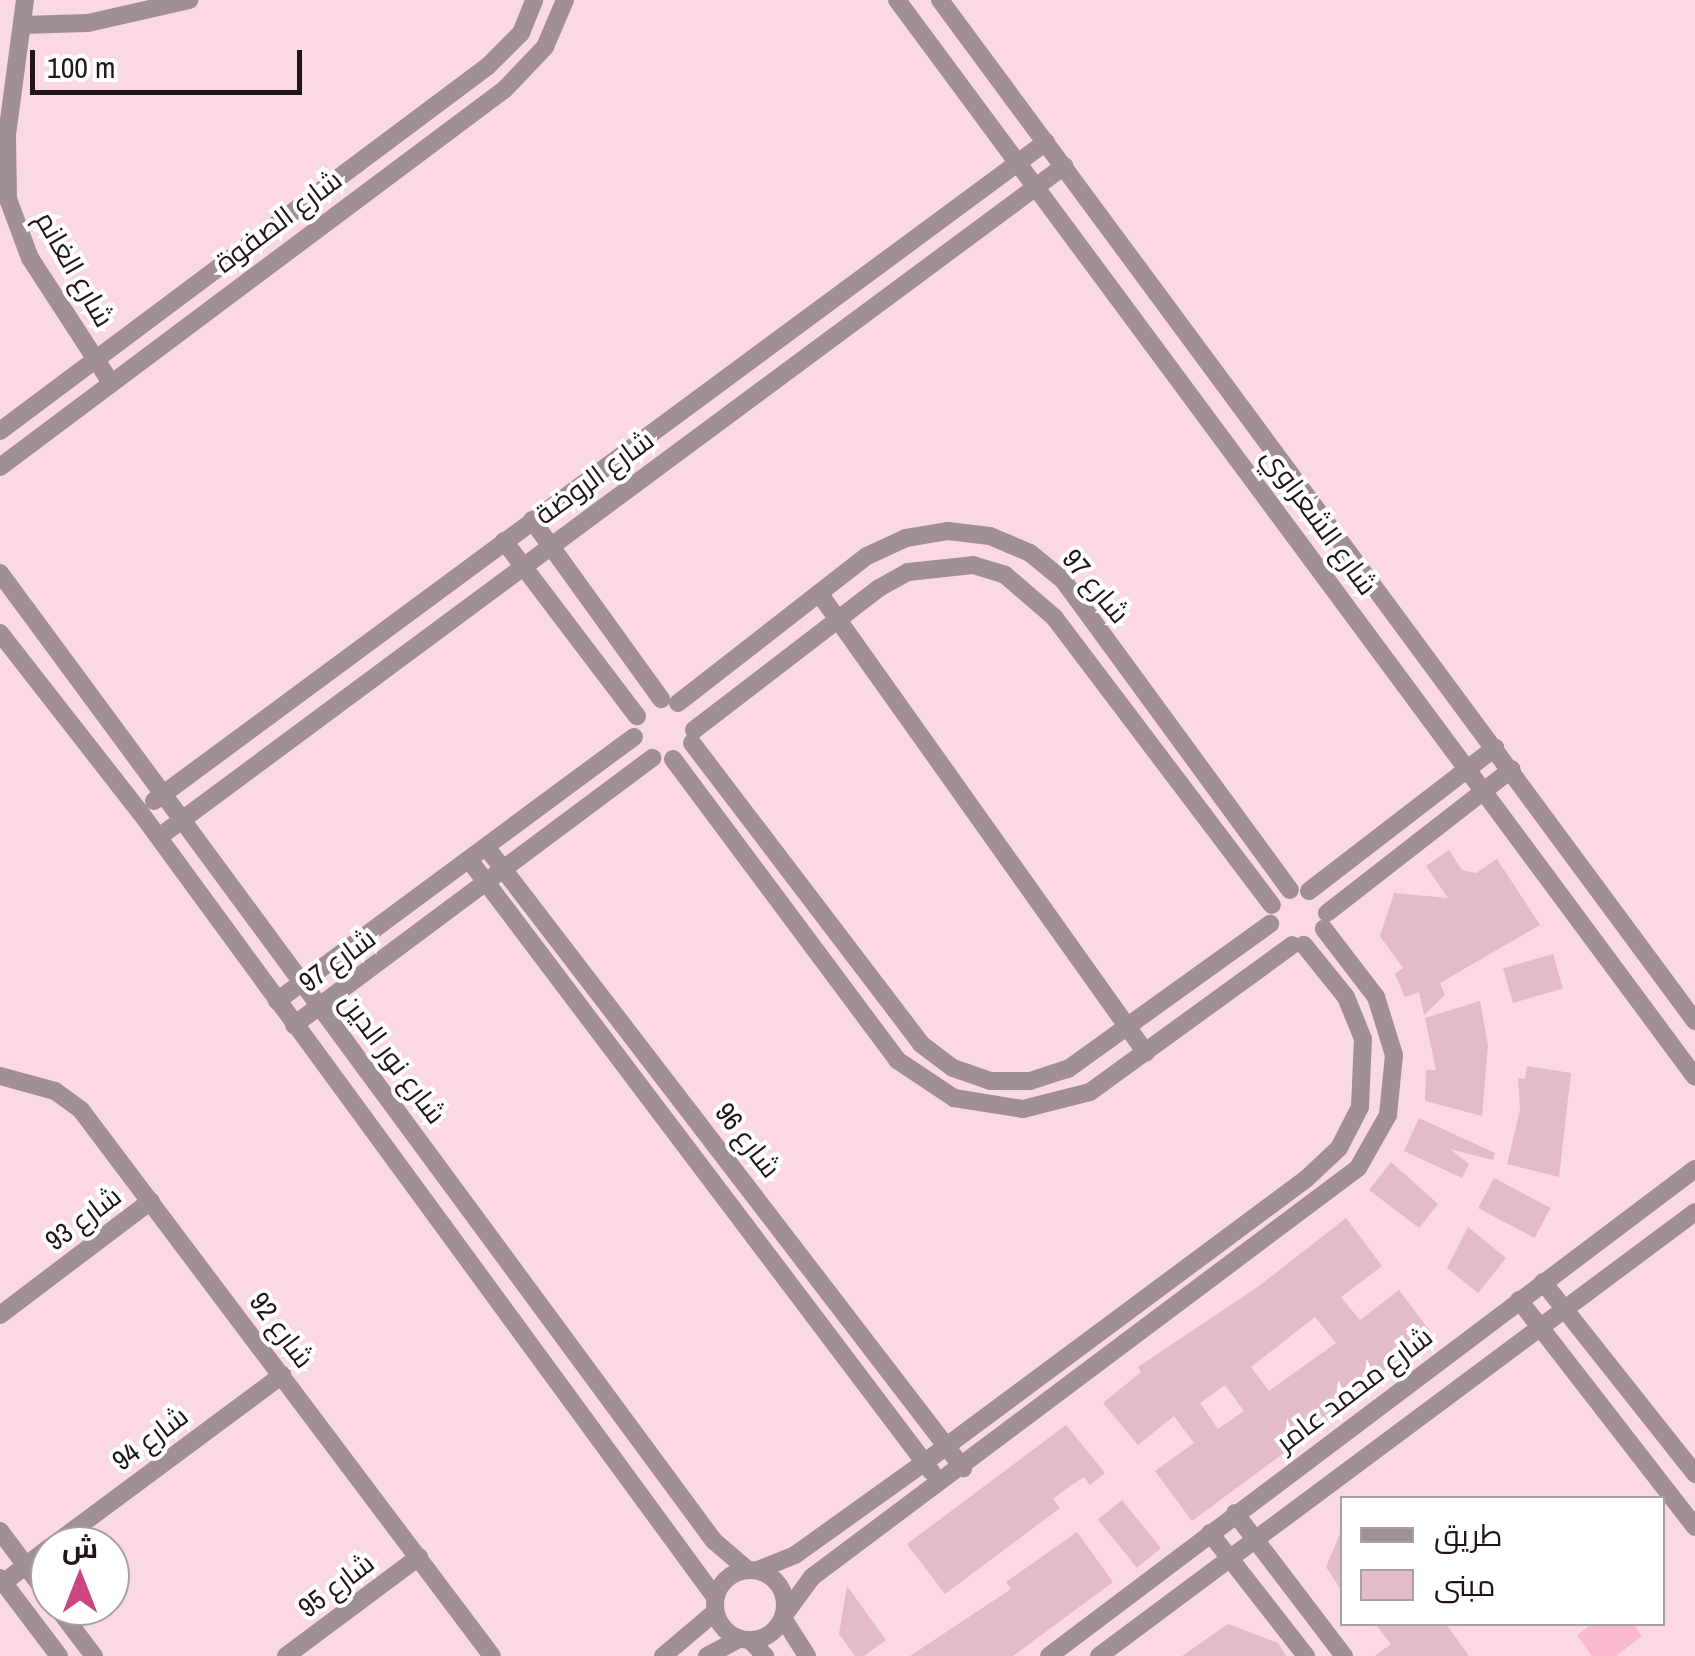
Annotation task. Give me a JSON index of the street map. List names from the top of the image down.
{
  "streets": {
    "street": [
      "شارع الصفوة",
      "شارع الغانم",
      "شارع الروضة",
      "شارع الشعراوي",
      "شارع 97",
      "شارع نور الدين",
      "شارع 96",
      "شارع 93",
      "شارع 92",
      "شارع محمد عامر",
      "شارع 94",
      "شارع 95"
    ]
  },
  "crossings": [
    ["شارع الصفوة", "شارع الغانم"],
    ["شارع الروضة", "شارع الشعراوي"],
    ["شارع الروضة", "شارع نور الدين"],
    ["شارع 97", "شارع نور الدين"],
    ["شارع 97", "شارع 96"],
    ["شارع 93", "شارع 92"],
    ["شارع 92", "شارع 94"],
    ["شارع 92", "شارع 95"]
  ],
  "legend": ["طريق", "مبنى"],
  "scale_bar": "100 m",
  "north": "top"
}
